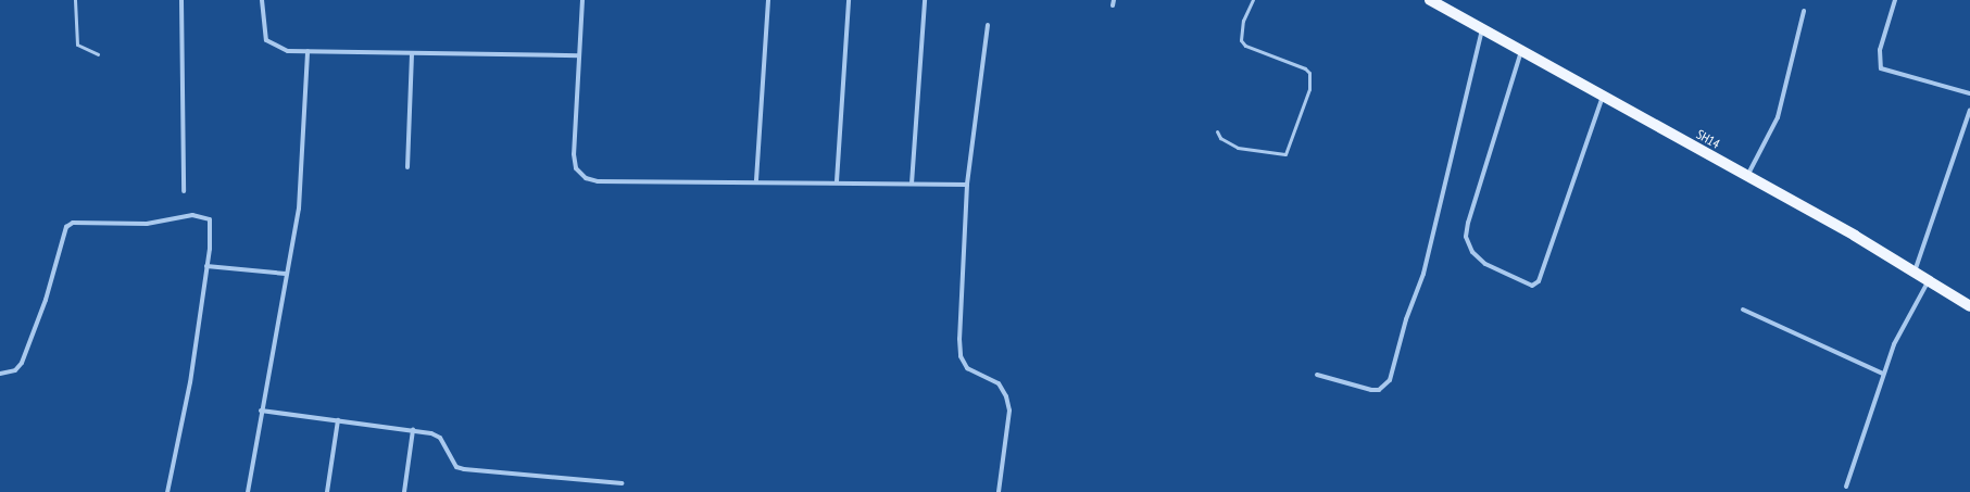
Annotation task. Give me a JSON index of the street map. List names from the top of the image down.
{
  "streets": {
    "main road": ["SH14"]
  }
}
